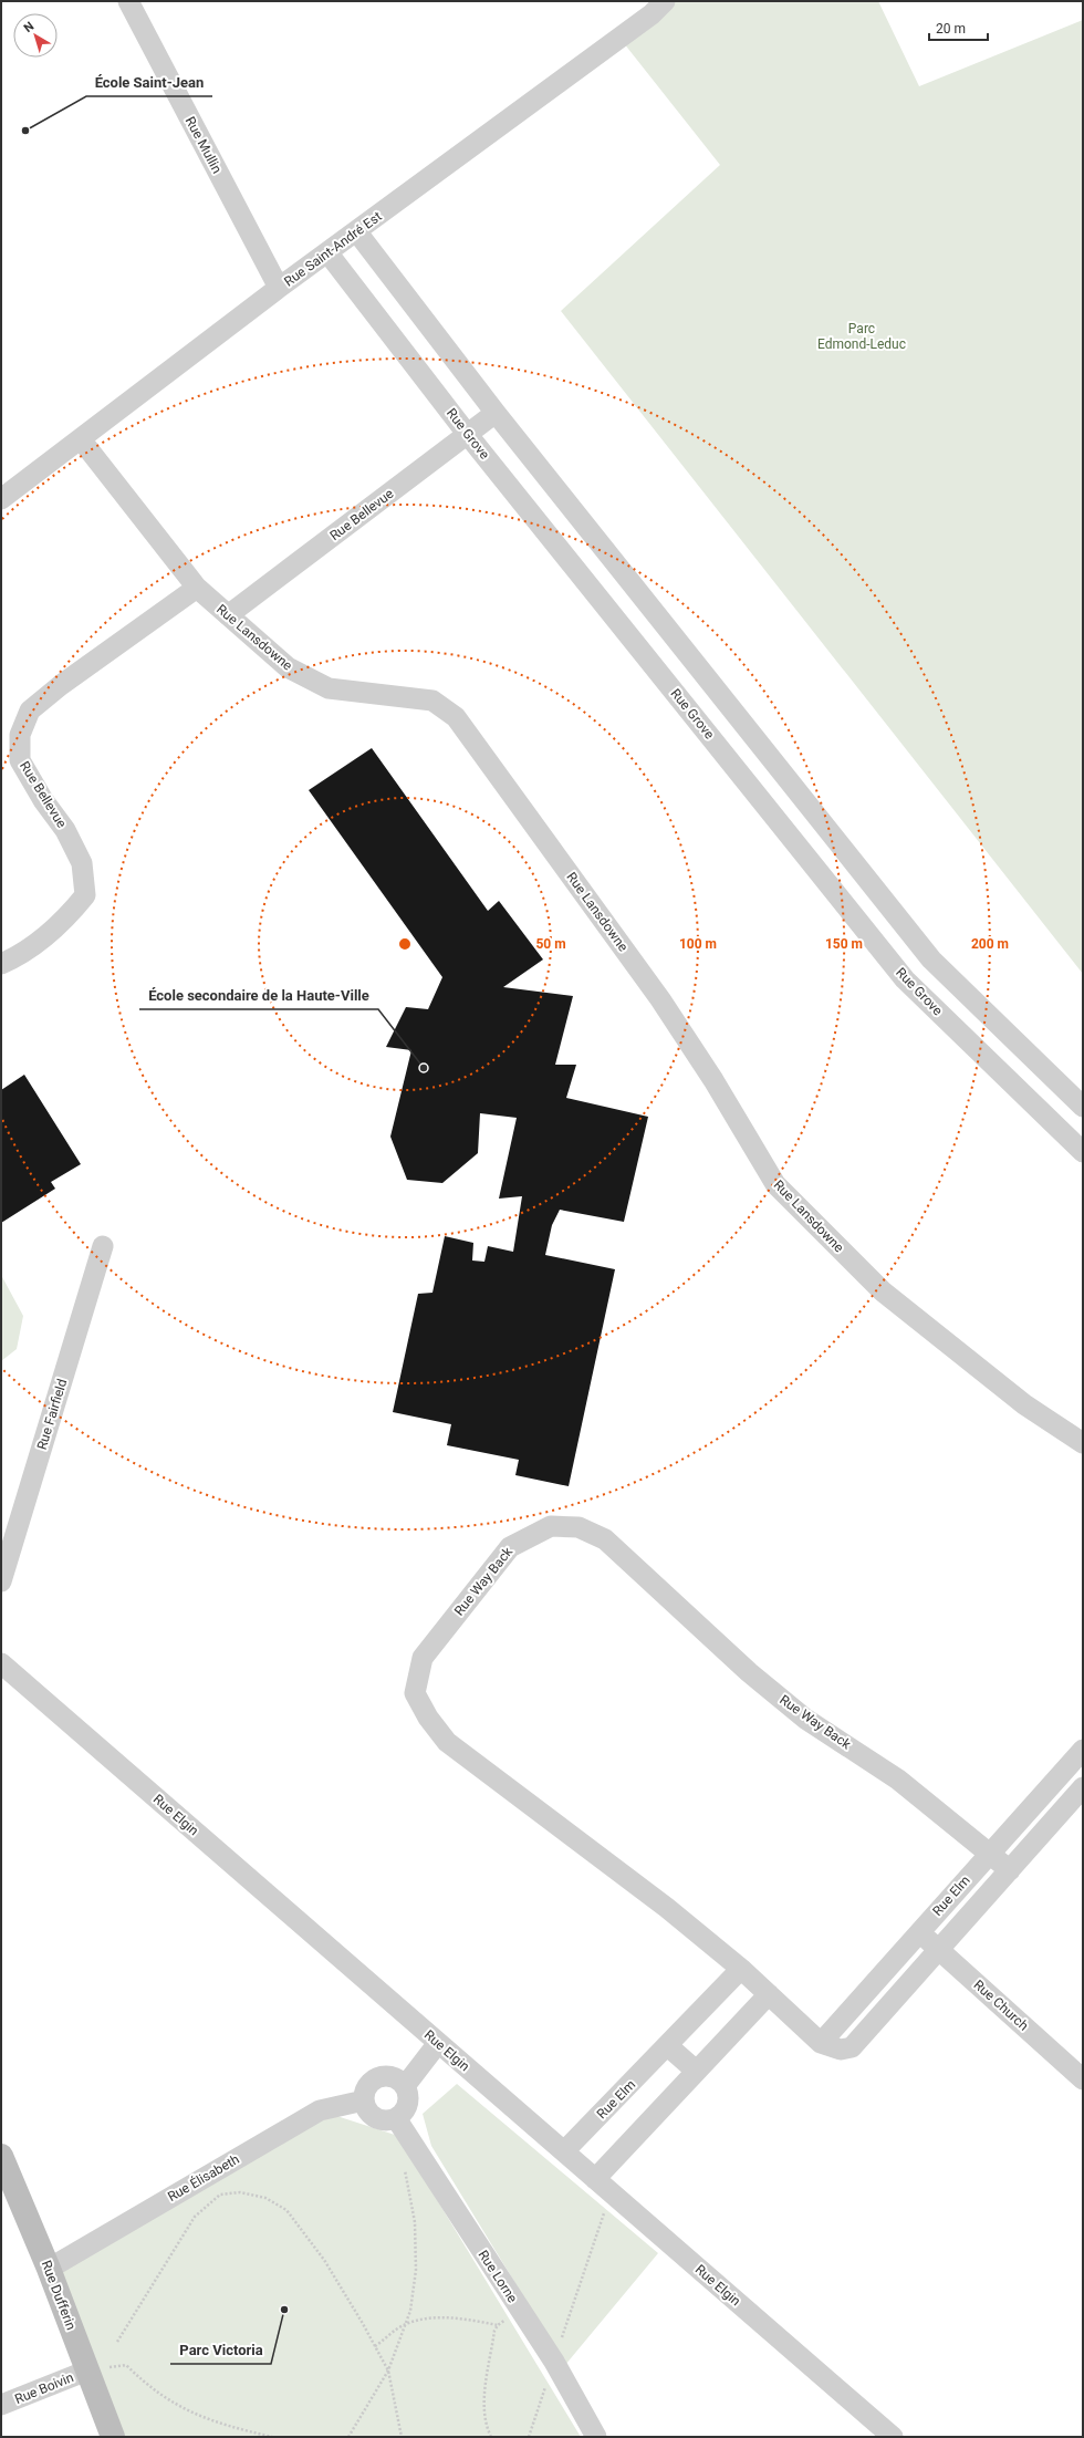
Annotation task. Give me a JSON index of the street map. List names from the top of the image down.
{
  "streets": {
    "main road": ["Rue Dufferin"],
    "street": [
      "Rue Mullin",
      "Rue Saint-André Est",
      "Rue Grove",
      "Rue Bellevue",
      "Rue Lansdowne",
      "Rue Fairfield",
      "Rue Way Back",
      "Rue Elgin",
      "Rue Elm",
      "Rue Church",
      "Rue Élisabeth",
      "Rue Lorne",
      "Rue Boivin"
    ]
  },
  "crossings": [
    ["Rue Mullin", "Rue Saint-André Est"],
    ["Rue Saint-André Est", "Rue Grove"],
    ["Rue Saint-André Est", "Rue Lansdowne"],
    ["Rue Grove", "Rue Bellevue"],
    ["Rue Bellevue", "Rue Lansdowne"],
    ["Rue Way Back", "Rue Elm"],
    ["Rue Elgin", "Rue Elm"],
    ["Rue Elm", "Rue Church"],
    ["Rue Élisabeth", "Rue Lorne"],
    ["Rue Élisabeth", "Rue Dufferin"],
    ["Rue Dufferin", "Rue Boivin"]
  ],
  "parks": ["Parc Edmond-Leduc"],
  "places": ["École Saint-Jean", "École secondaire de la Haute-Ville", "Parc Victoria"],
  "scale_bar": "20 m",
  "north": "top left",
  "rings": [
    "50 m",
    "100 m",
    "150 m",
    "200 m"
  ]
}
